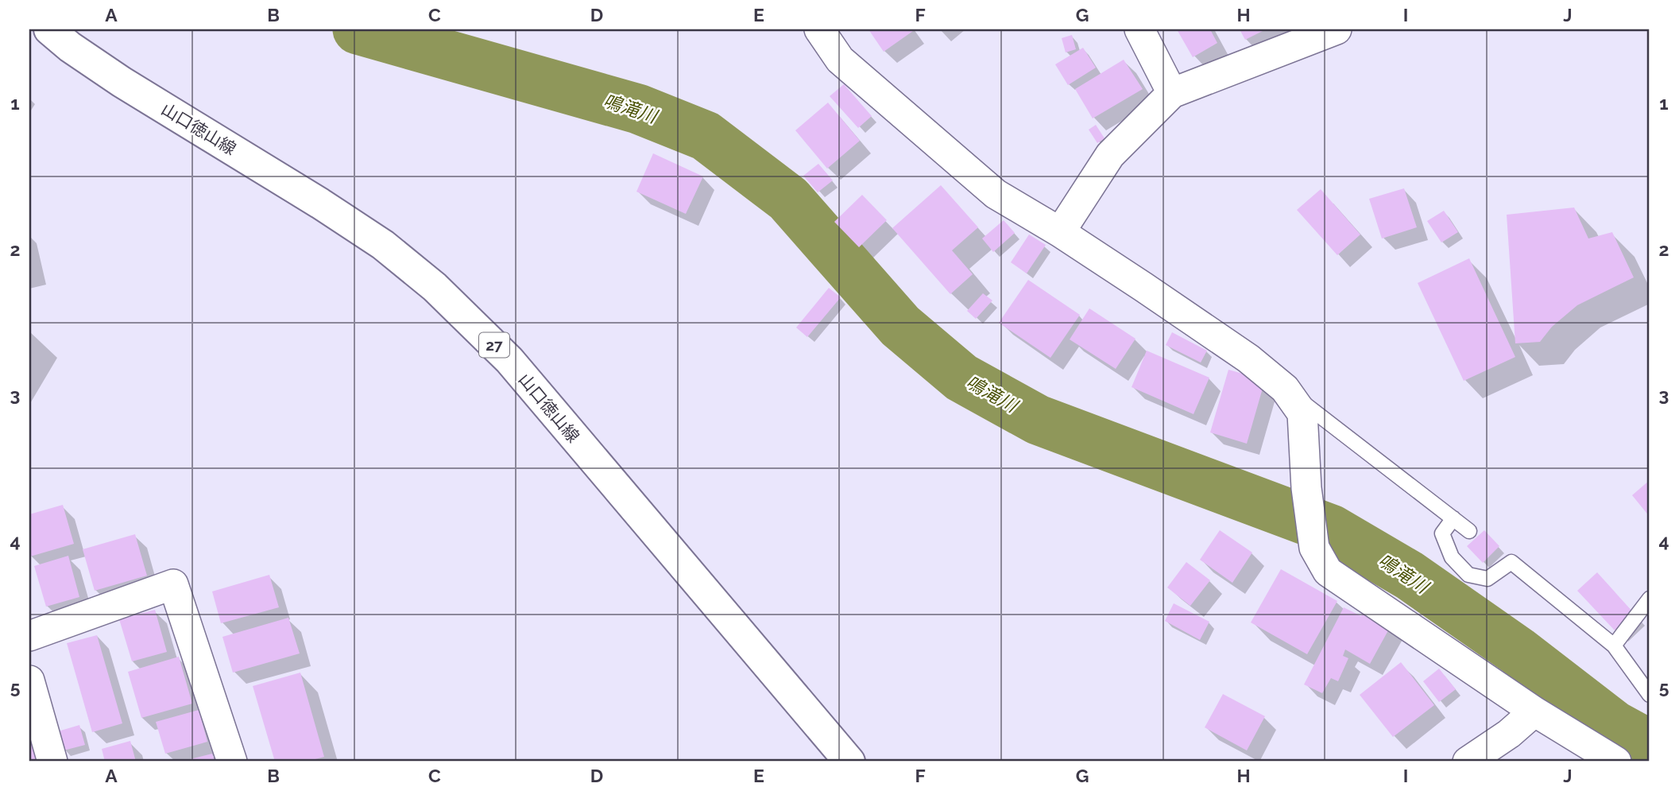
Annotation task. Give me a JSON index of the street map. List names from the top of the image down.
{
  "streets": {
    "main road": ["山口徳山線", "27"]
  },
  "water": ["鳴滝川"],
  "grid": {
    "columns": [
      "A",
      "B",
      "C",
      "D",
      "E",
      "F",
      "G",
      "H",
      "I",
      "J"
    ],
    "rows": [
      "1",
      "2",
      "3",
      "4",
      "5"
    ]
  }
}
